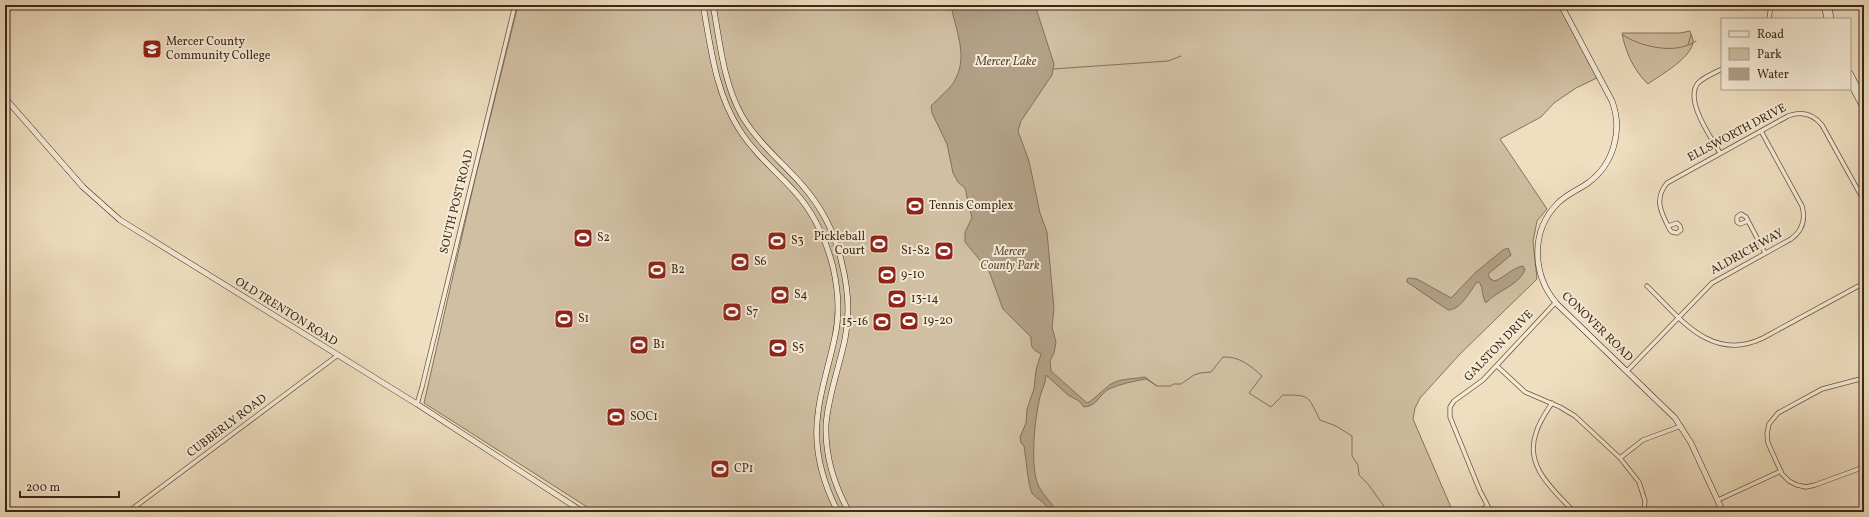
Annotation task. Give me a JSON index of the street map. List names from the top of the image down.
{
  "streets": {
    "street": [
      "ELLSWORTH DRIVE",
      "SOUTH POST ROAD",
      "ALDRICH WAY",
      "OLD TRENTON ROAD",
      "CONOVER ROAD",
      "GALSTON DRIVE",
      "CUBBERLY ROAD"
    ]
  },
  "crossings": [
    ["ELLSWORTH DRIVE", "ALDRICH WAY"],
    ["SOUTH POST ROAD", "OLD TRENTON ROAD"],
    ["ALDRICH WAY", "CONOVER ROAD"],
    ["OLD TRENTON ROAD", "CUBBERLY ROAD"],
    ["CONOVER ROAD", "GALSTON DRIVE"]
  ],
  "water": ["Mercer Lake"],
  "parks": ["Mercer County Park"],
  "places": {
    "school or university": ["Mercer County Community College"],
    "sports": [
      "Tennis Complex",
      "S2",
      "S3",
      "Pickleball Court",
      "S1-S2",
      "S6",
      "B2",
      "9-10",
      "S4",
      "13-14",
      "S7",
      "S1",
      "19-20",
      "15-16",
      "B1",
      "S5",
      "SOC1",
      "CP1"
    ]
  },
  "legend": ["Road", "Park", "Water"],
  "scale_bar": "200 m"
}
